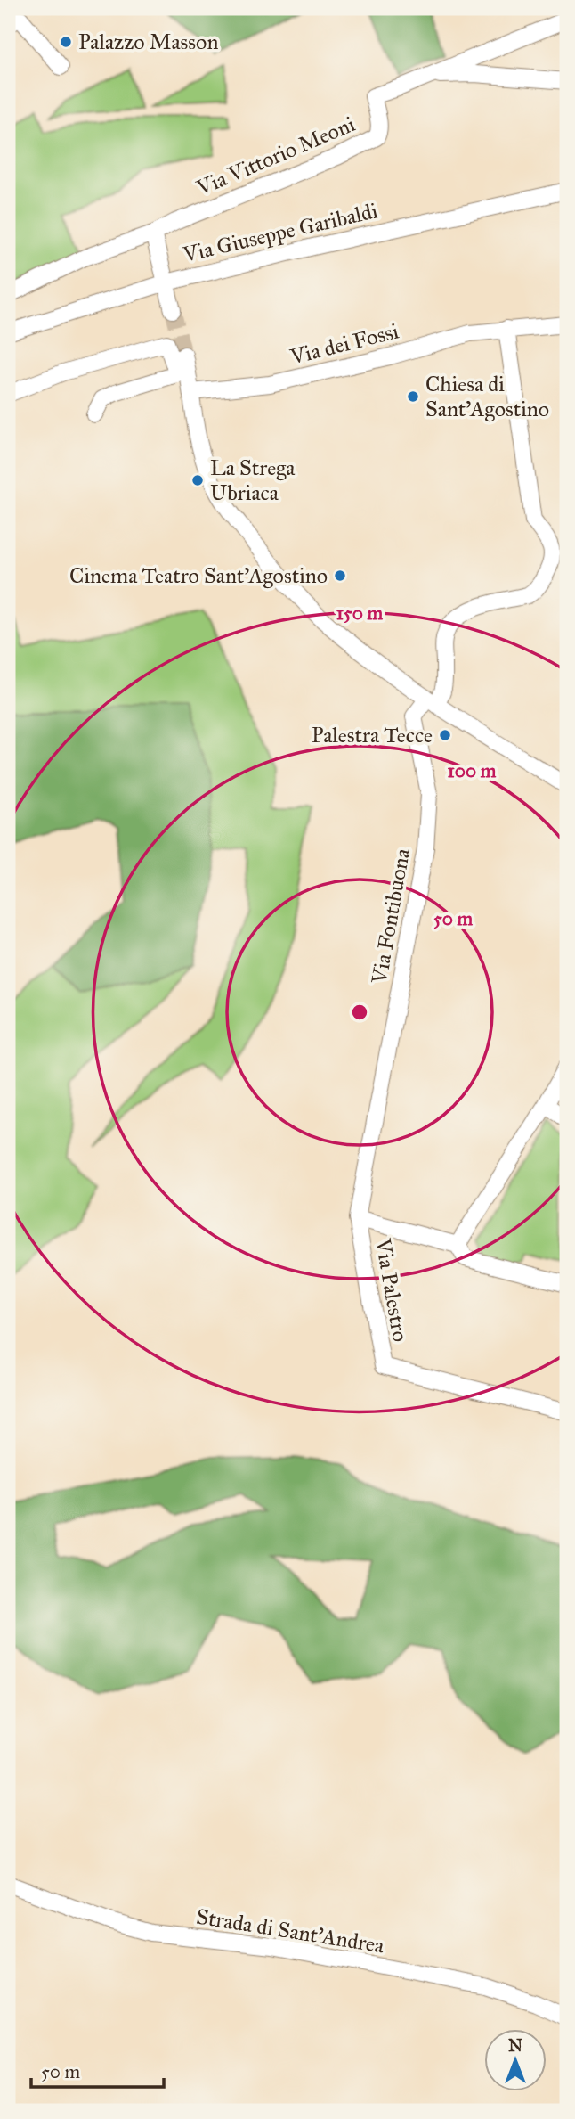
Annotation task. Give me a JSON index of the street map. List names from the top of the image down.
{
  "streets": {
    "street": [
      "Via Vittorio Meoni",
      "Via Giuseppe Garibaldi",
      "Via dei Fossi",
      "Via Fontibuona",
      "Via Palestro",
      "Strada di Sant'Andrea"
    ]
  },
  "crossings": [
    ["Via Fontibuona", "Via Palestro"]
  ],
  "places": [
    "Palazzo Masson",
    "Chiesa di Sant'Agostino",
    "La Strega Ubriaca",
    "Cinema Teatro Sant'Agostino",
    "Palestra Tecce"
  ],
  "scale_bar": "50 m",
  "north": "top",
  "rings": ["150 m", "100 m", "50 m"]
}
